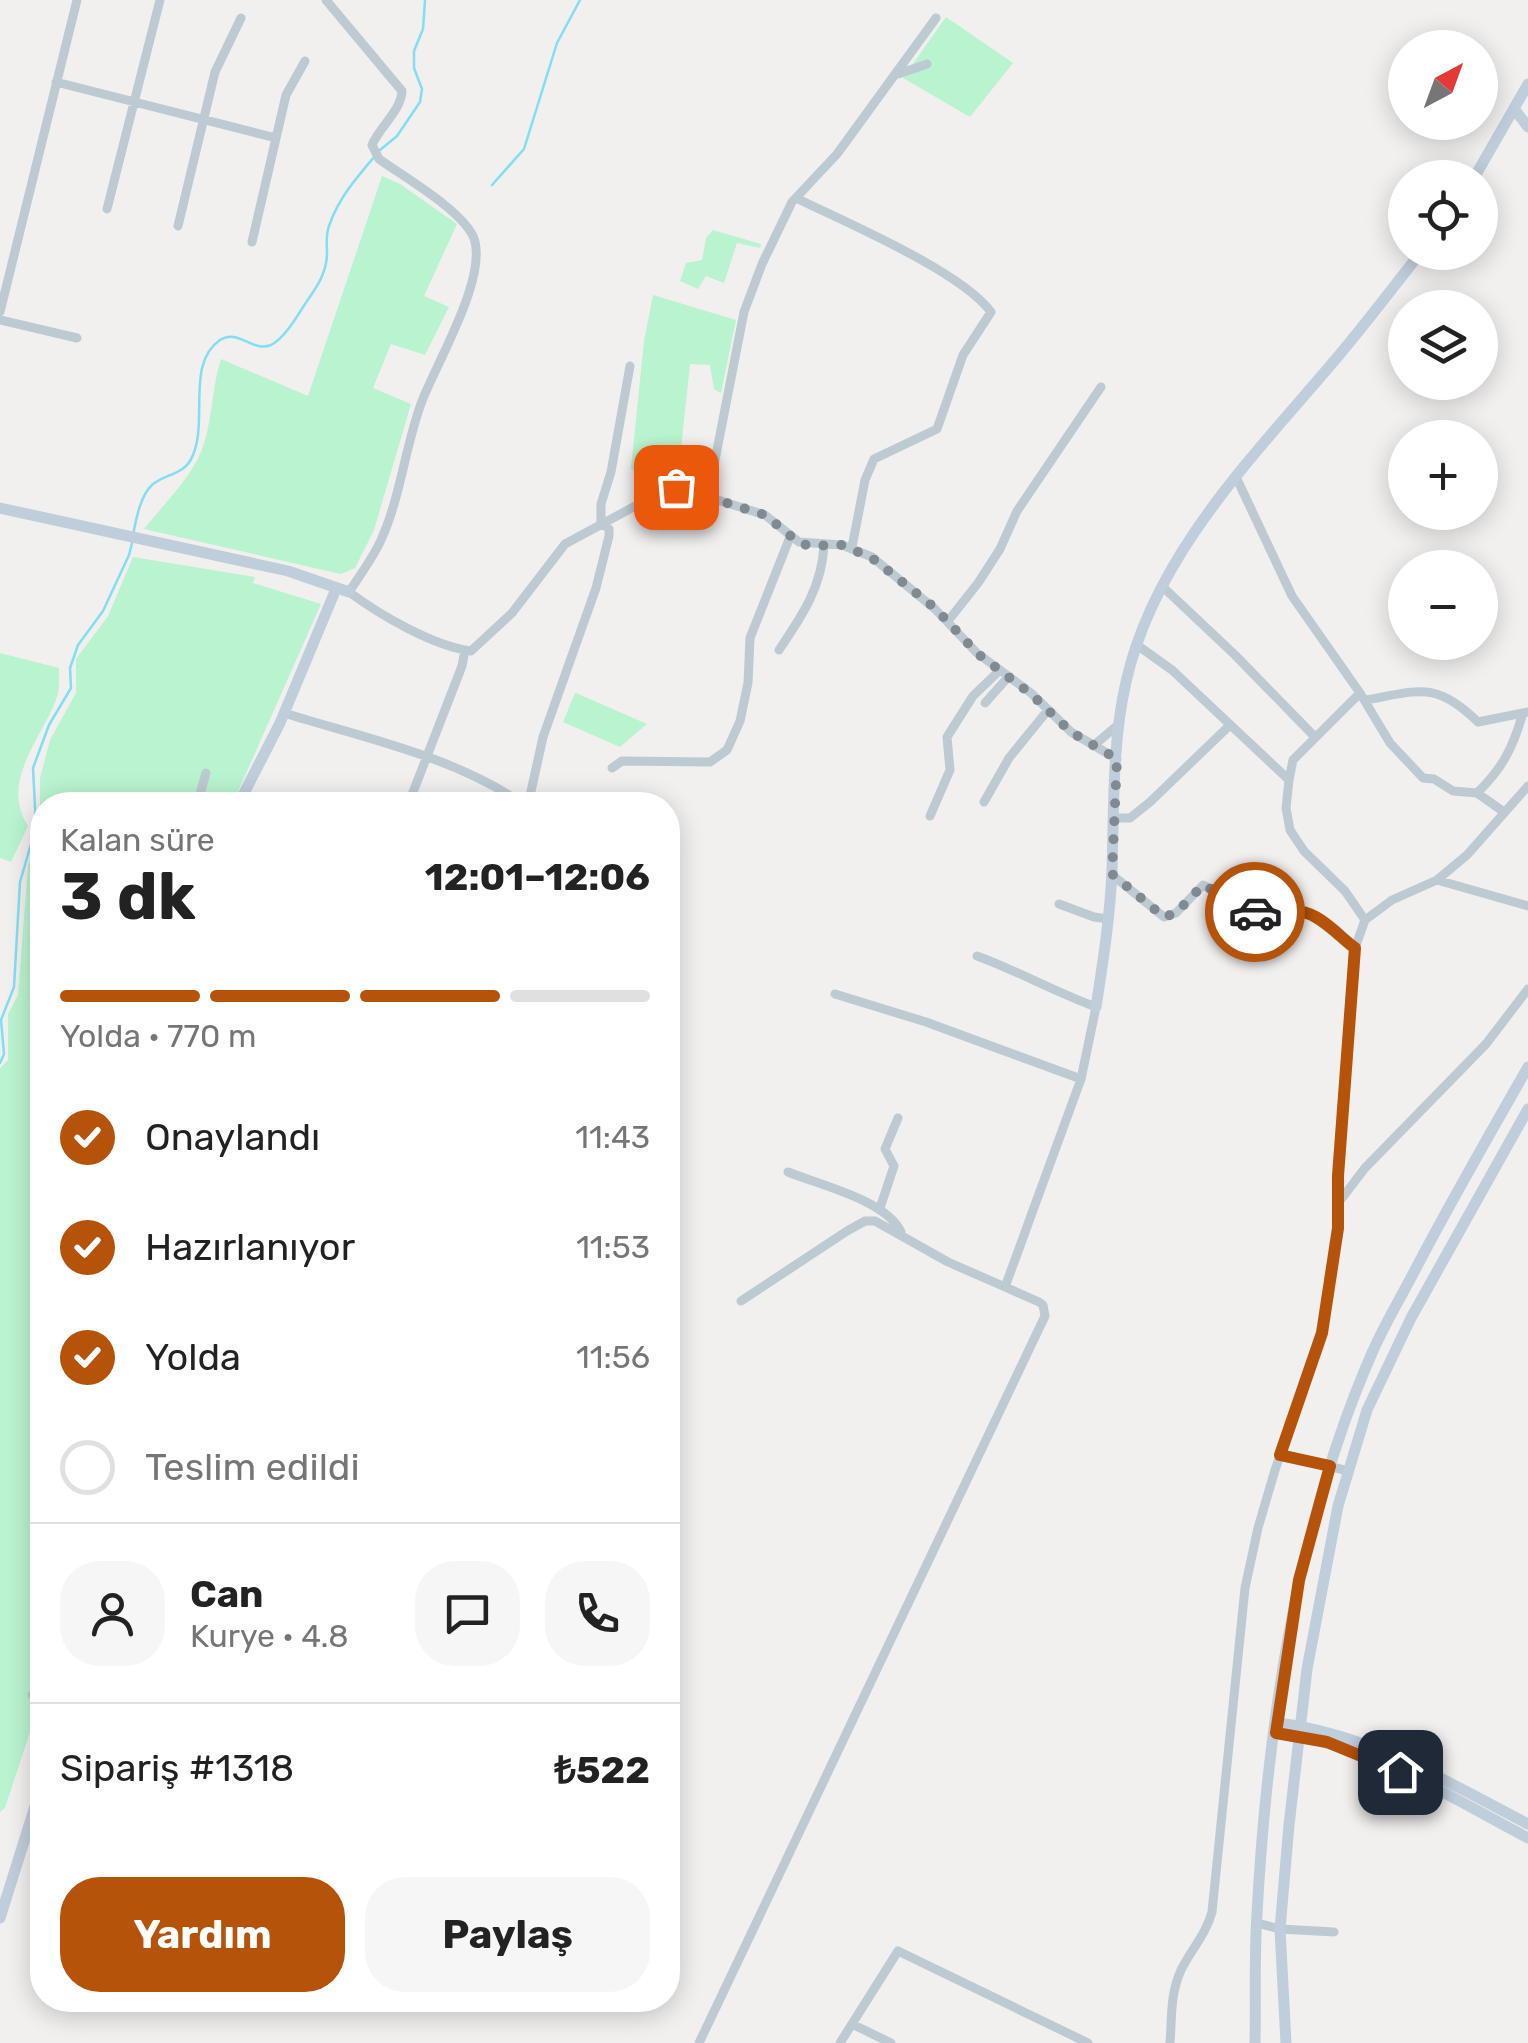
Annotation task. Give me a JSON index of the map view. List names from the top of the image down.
{
  "north": "top right",
  "page": {
    "map_buttons": ["+", "−"],
    "heading": ["3 dk", "Kalan süre", "12:01–12:06"],
    "panel": [
      "Can",
      "Kurye · 4.8",
      "Sipariş #1318",
      "₺522"
    ],
    "bar": "Yolda · 770 m",
    "list": [
      ["Onaylandı", "11:43"],
      ["Hazırlanıyor", "11:53"],
      ["Yolda", "11:56"],
      "Teslim edildi"
    ],
    "buttons": ["Yardım", "Paylaş"]
  }
}
